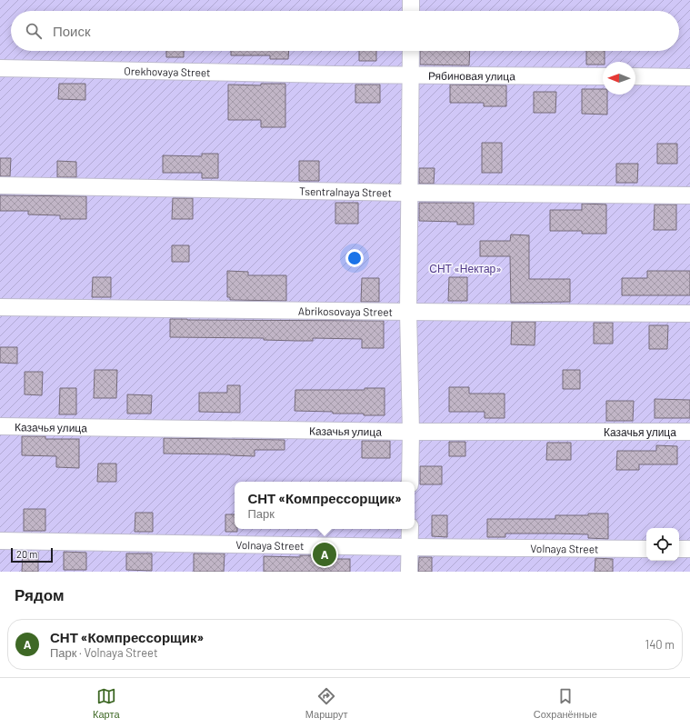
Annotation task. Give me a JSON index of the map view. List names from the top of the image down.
{
  "streets": {
    "street": [
      "Orekhovaya Street",
      "Рябиновая улица",
      "Tsentralnaya Street",
      "Abrikosovaya Street",
      "Казачья улица",
      "Volnaya Street"
    ]
  },
  "crossings": [
    ["Orekhovaya Street", "Рябиновая улица"]
  ],
  "parks": ["СНТ «Нектар»"],
  "scale_bar": "20 m",
  "north": "left",
  "page": {
    "search": "Поиск",
    "popup": ["СНТ «Компрессорщик»", "Парк"],
    "pins": "A",
    "scale": "20 m",
    "heading": "Рядом",
    "list": [
      {
        "mark": "A",
        "name": "СНТ «Компрессорщик»",
        "note": "Парк · Volnaya Street",
        "value": "140 m"
      }
    ],
    "nav": ["Карта", "Маршрут", "Сохранённые"]
  }
}
